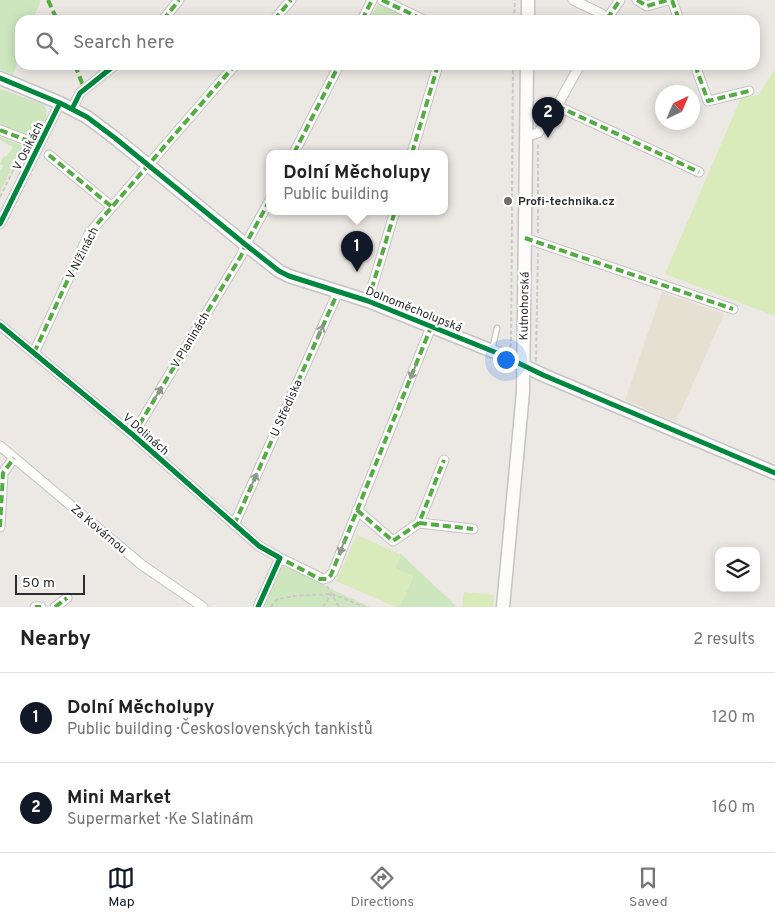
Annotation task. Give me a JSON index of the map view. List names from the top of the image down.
{
  "streets": {
    "street": [
      "V Osikách",
      "V Nížinách",
      "Kutnohorská",
      "Dolnoměcholupská",
      "V Planinách",
      "U Střediska",
      "V Dolinách",
      "Za Kovárnou"
    ]
  },
  "crossings": [
    ["V Osikách", "V Nížinách"],
    ["V Osikách", "Dolnoměcholupská"],
    ["V Nížinách", "Dolnoměcholupská"],
    ["V Nížinách", "V Dolinách"],
    ["Kutnohorská", "Dolnoměcholupská"],
    ["Dolnoměcholupská", "V Planinách"],
    ["Dolnoměcholupská", "U Střediska"],
    ["V Planinách", "V Dolinách"],
    ["U Střediska", "V Dolinách"]
  ],
  "one_way": ["V Planinách", "U Střediska"],
  "places": ["Profi-technika.cz"],
  "scale_bar": "50 m",
  "north": "top right",
  "page": {
    "search": "Search here",
    "pins": ["2", "1"],
    "popup": ["Dolní Měcholupy", "Public building"],
    "scale": "50 m",
    "heading": ["Nearby", "2 results"],
    "list": [
      {
        "mark": "1",
        "name": "Dolní Měcholupy",
        "note": "Public building · Československých tankistů",
        "value": "120 m"
      },
      {
        "mark": "2",
        "name": "Mini Market",
        "note": "Supermarket · Ke Slatinám",
        "value": "160 m"
      }
    ],
    "nav": ["Map", "Directions", "Saved"]
  }
}
